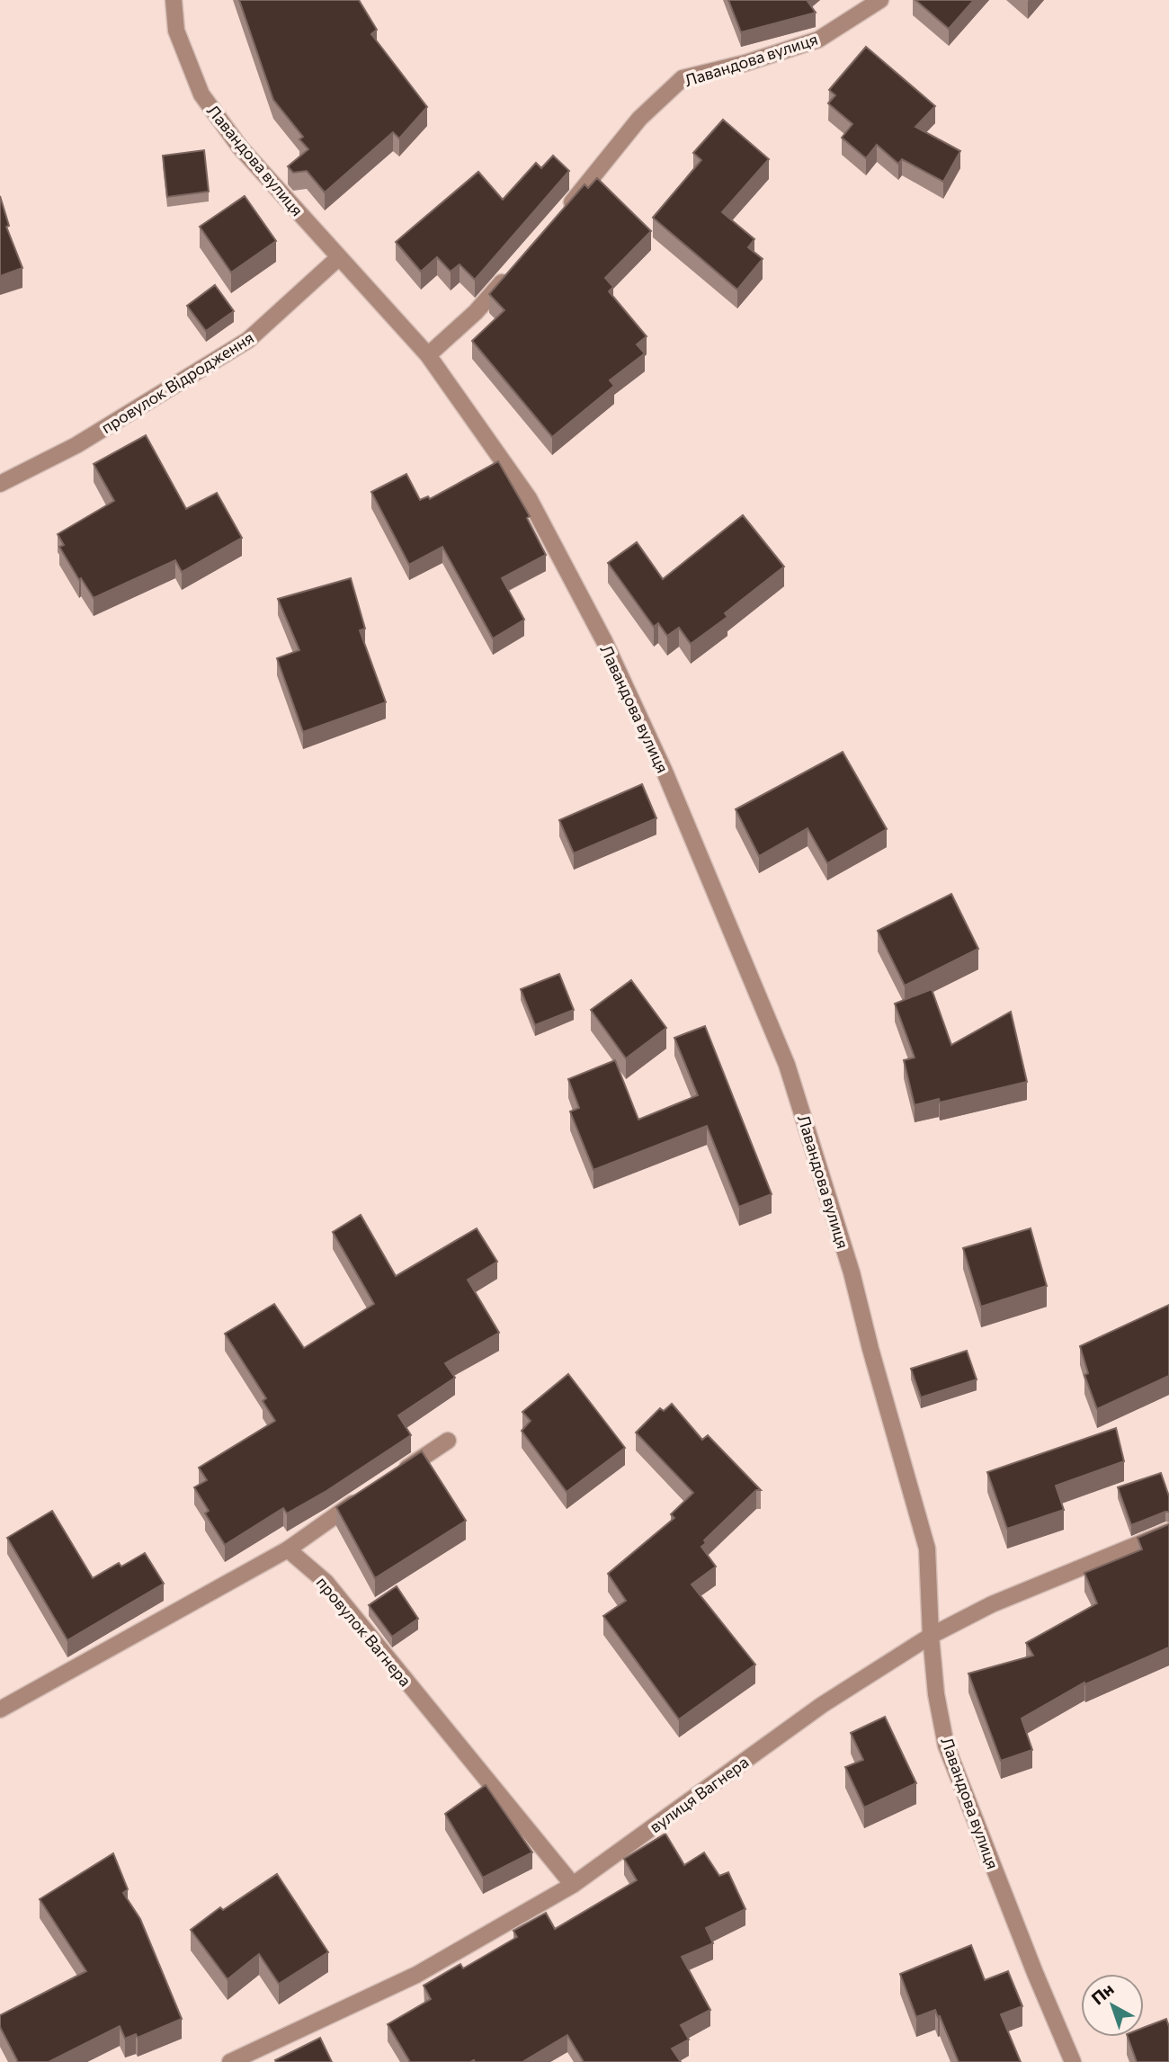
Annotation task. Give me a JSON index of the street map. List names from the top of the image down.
{
  "streets": {
    "street": [
      "Лавандова вулиця",
      "провулок Відродження",
      "провулок Вагнера",
      "вулиця Вагнера"
    ]
  },
  "crossings": [
    ["Лавандова вулиця", "провулок Відродження"],
    ["Лавандова вулиця", "вулиця Вагнера"],
    ["провулок Вагнера", "вулиця Вагнера"]
  ],
  "north": "top left"
}
